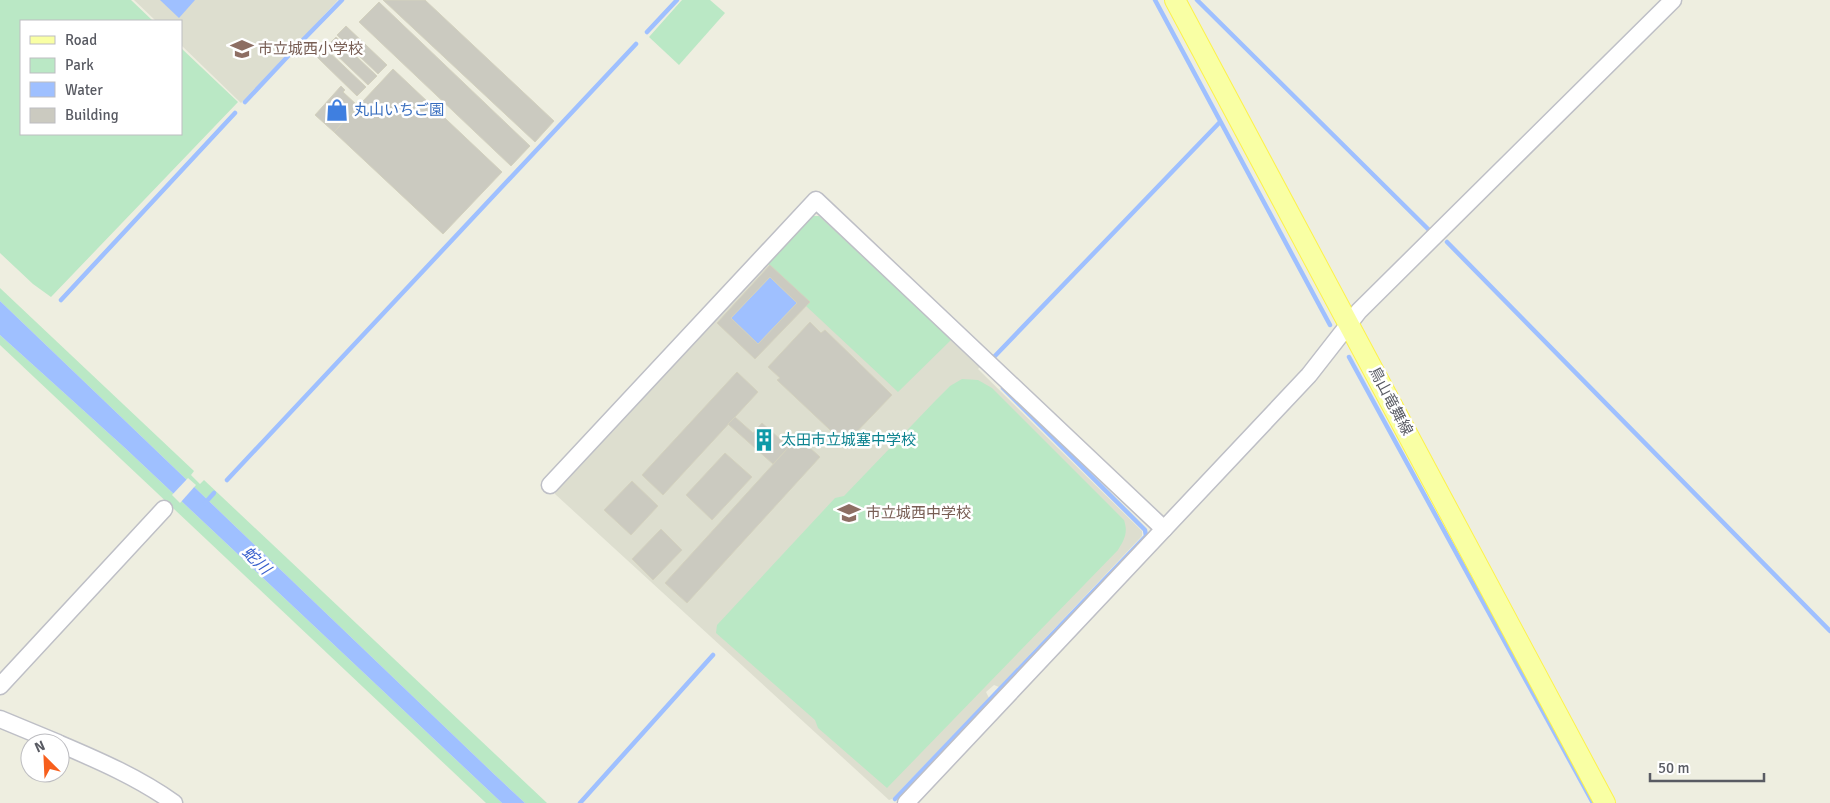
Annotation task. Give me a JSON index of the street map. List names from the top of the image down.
{
  "streets": {
    "main road": ["鳥山竜舞線"]
  },
  "water": ["蛇川"],
  "places": {
    "school or university": ["市立城西小学校", "市立城西中学校"],
    "shop": ["丸山いちご園"],
    "building": ["太田市立城塞中学校"]
  },
  "legend": [
    "Road",
    "Park",
    "Water",
    "Building"
  ],
  "scale_bar": "50 m",
  "north": "top left"
}
